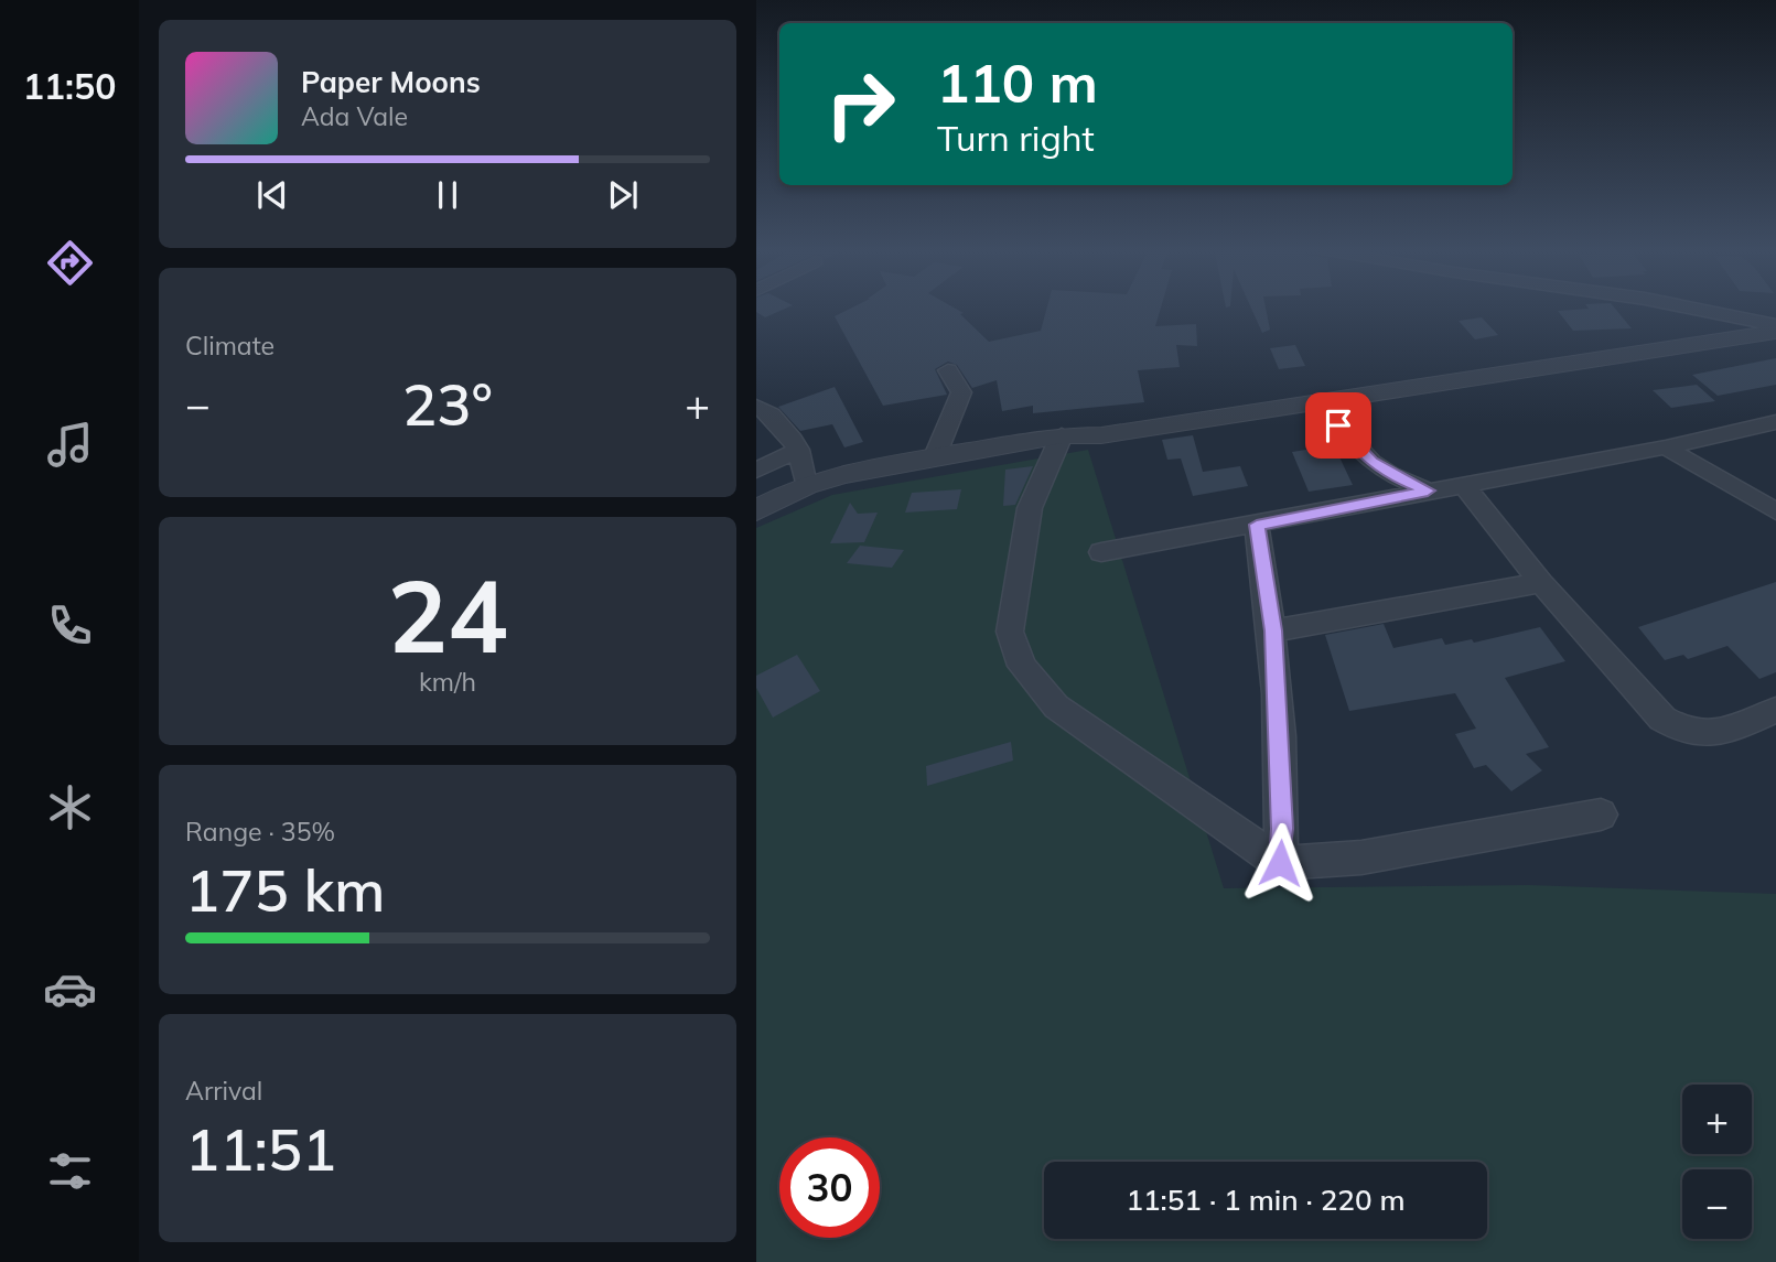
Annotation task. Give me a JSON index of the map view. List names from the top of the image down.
{
  "page": {
    "tabs": "11:50",
    "turn": ["110 m", "Turn right"],
    "song": ["Paper Moons", "Ada Vale"],
    "tile": [
      "Climate",
      ["24", "km/h"],
      ["Range · 35%", "175 km"],
      ["Arrival", "11:51"]
    ],
    "heat": ["−", "23°", "+"],
    "map_buttons": ["+", "−"],
    "limit": "30",
    "trip": "11:51 · 1 min · 220 m"
  }
}
